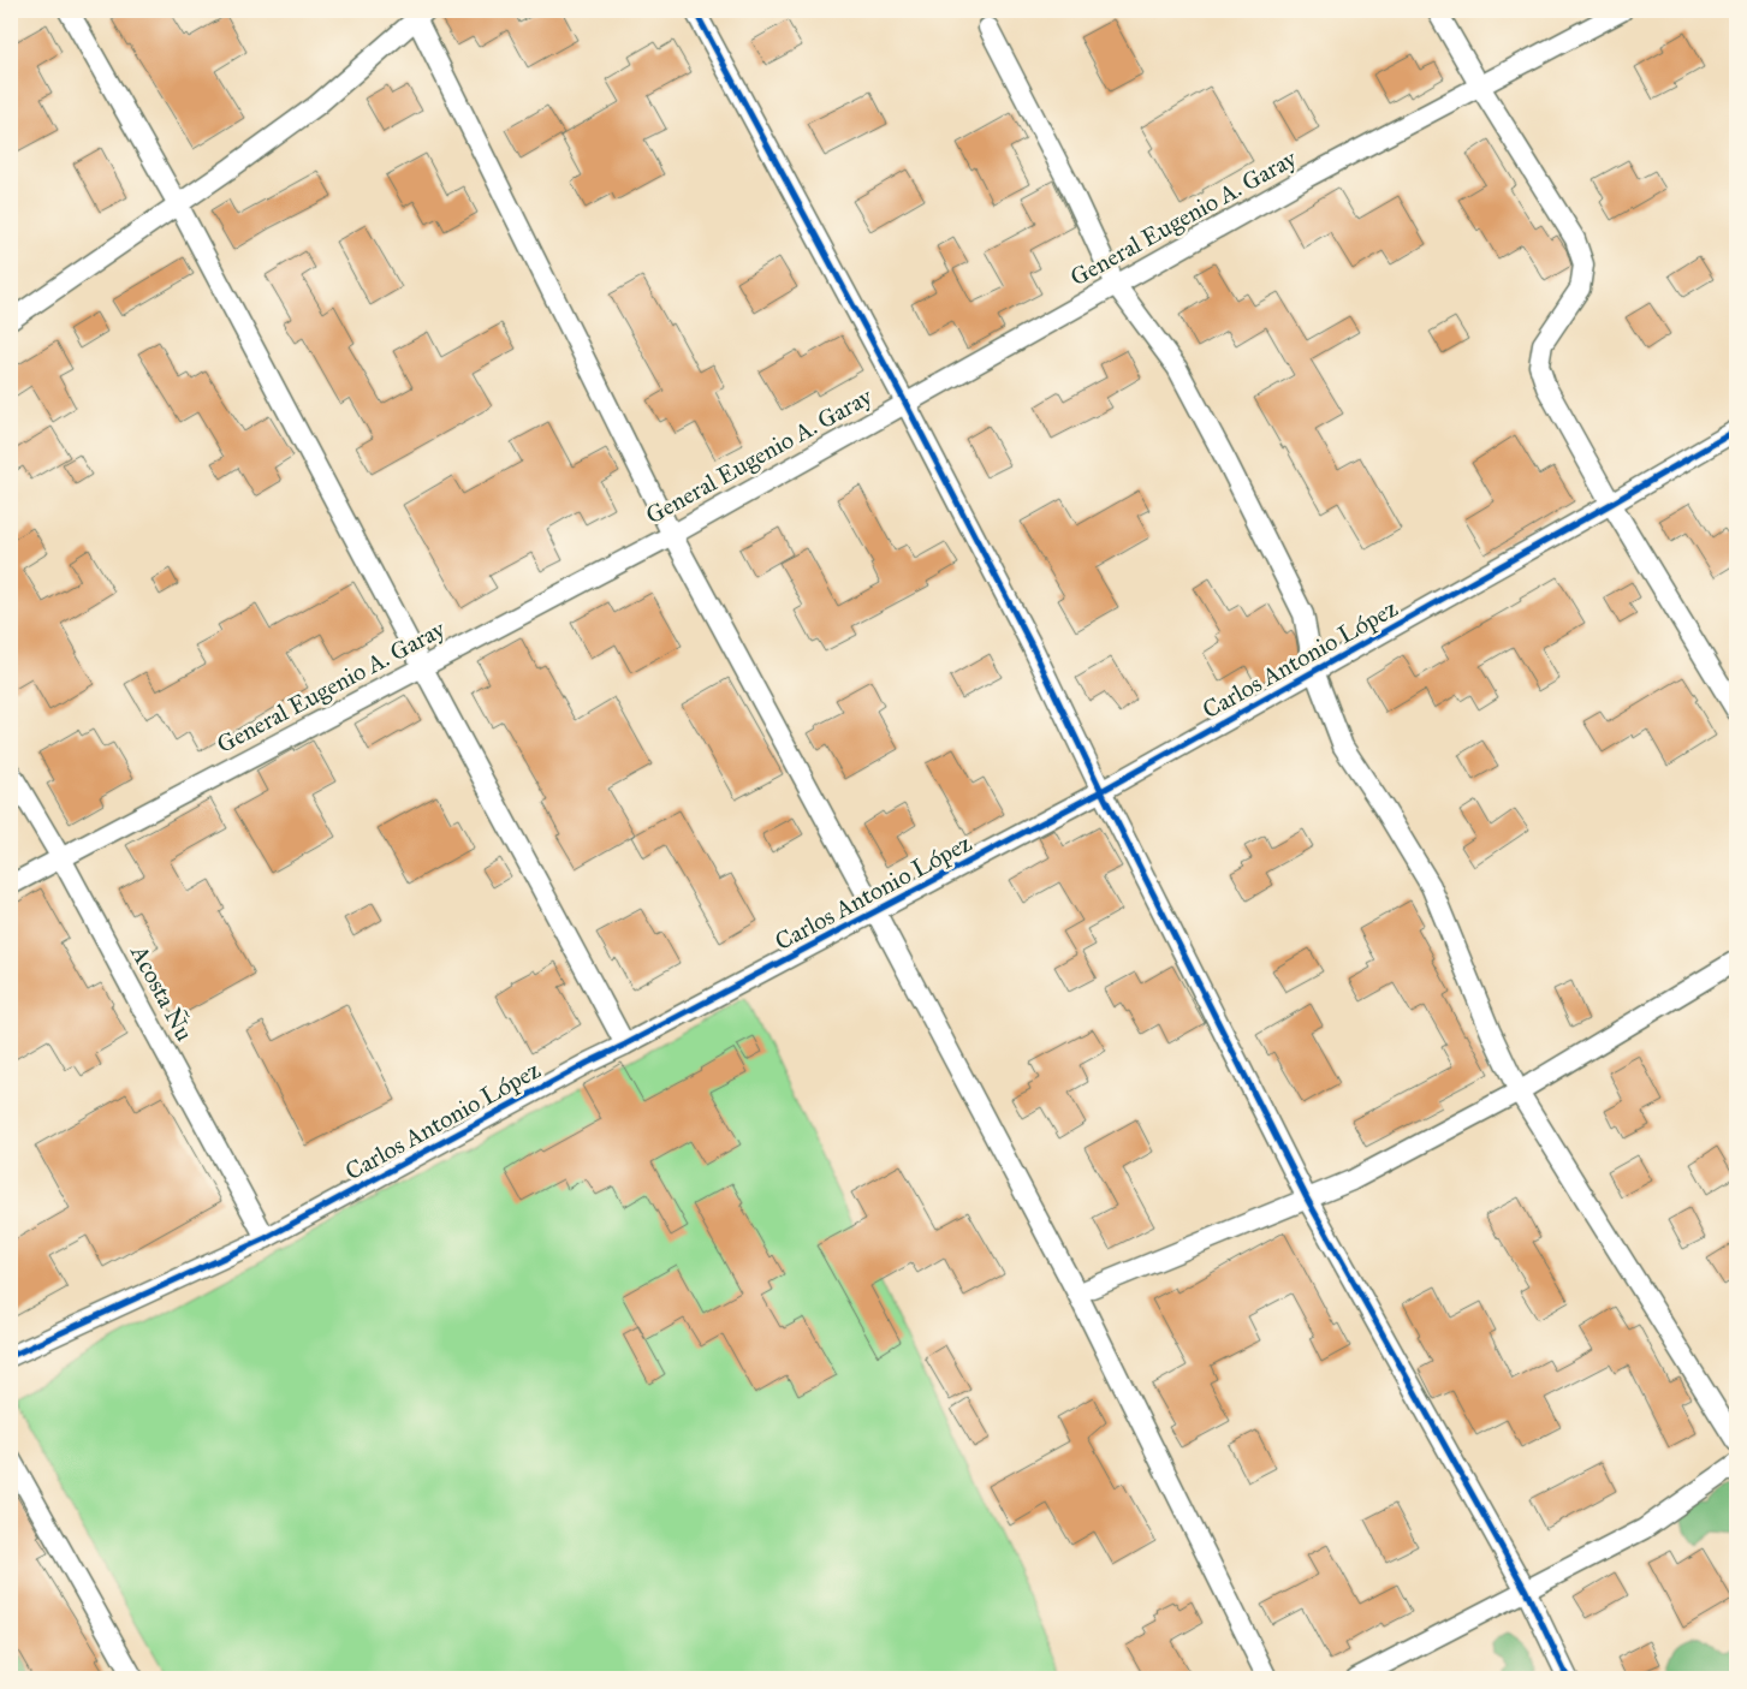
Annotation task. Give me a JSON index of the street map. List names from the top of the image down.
{
  "streets": {
    "street": ["General Eugenio A. Garay", "Carlos Antonio López", "Acosta Ñu"]
  },
  "crossings": [
    ["General Eugenio A. Garay", "Acosta Ñu"],
    ["Carlos Antonio López", "Acosta Ñu"]
  ]
}
